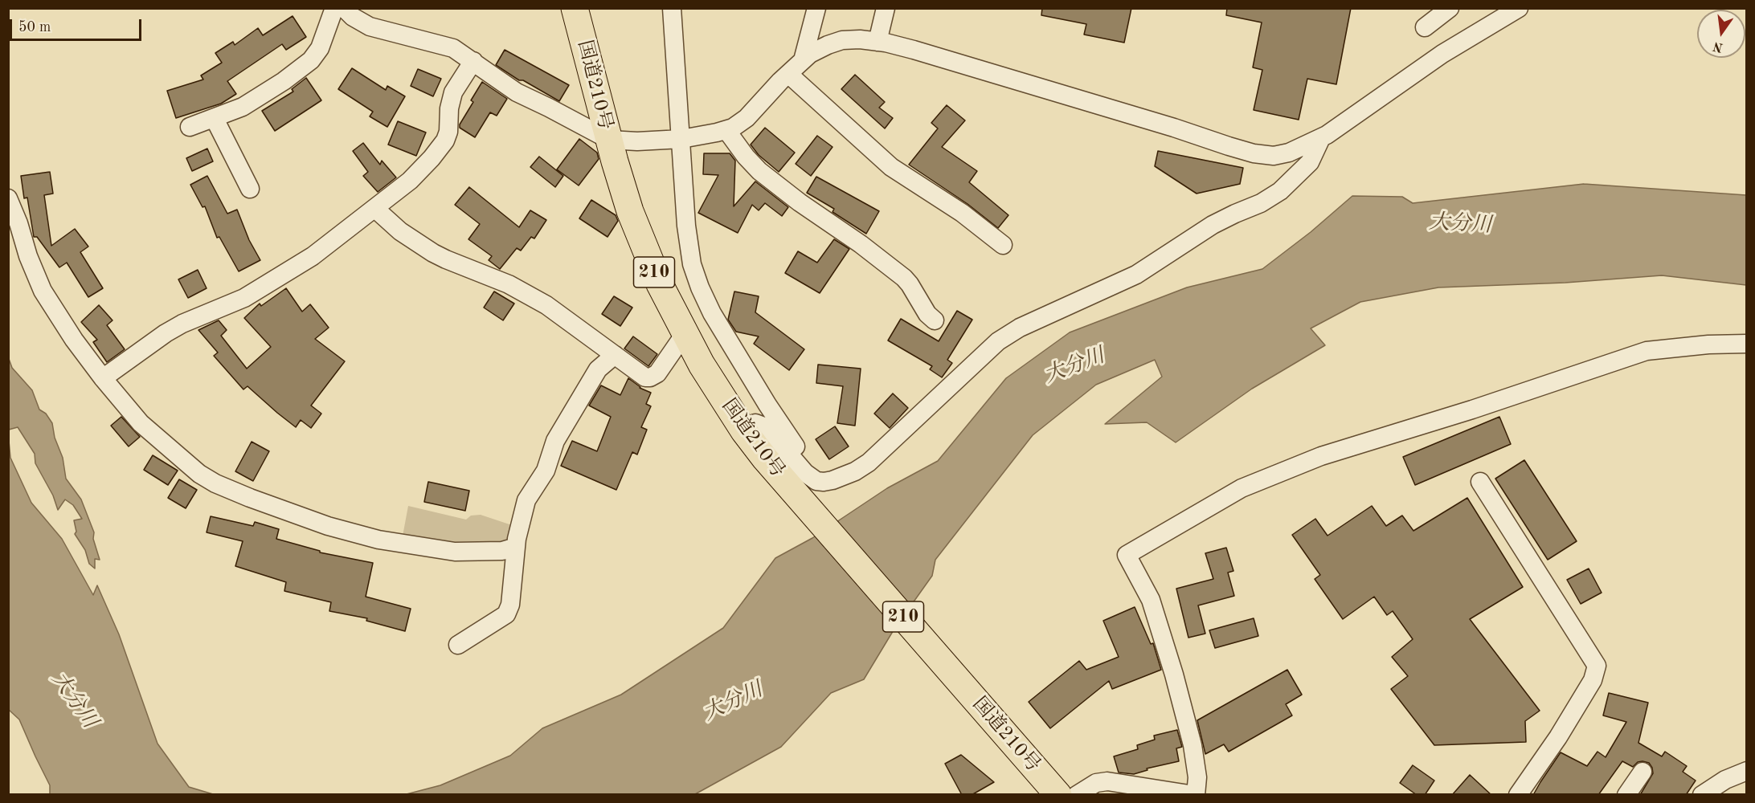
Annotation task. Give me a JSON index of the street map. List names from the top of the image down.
{
  "streets": {
    "highway": ["国道210号", "210"]
  },
  "water": ["大分川"],
  "scale_bar": "50 m",
  "north": "bottom"
}
